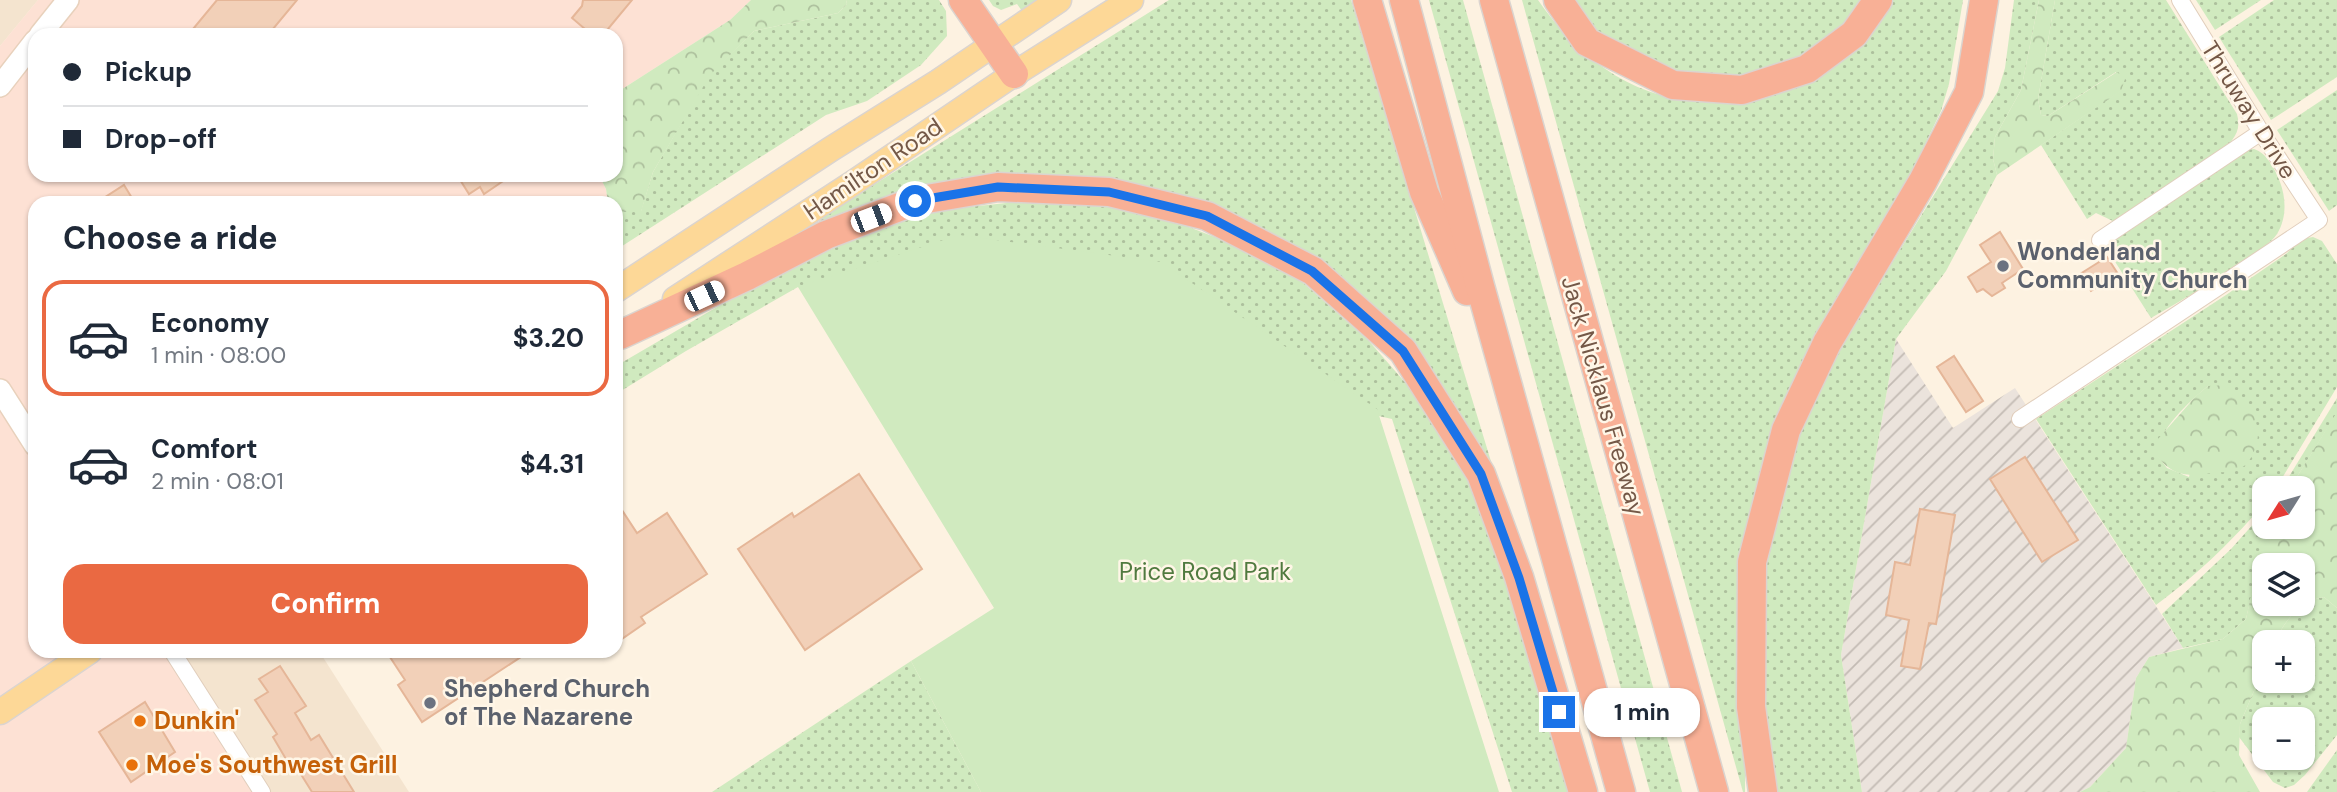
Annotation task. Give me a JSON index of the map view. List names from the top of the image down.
{
  "streets": {
    "highway": ["Jack Nicklaus Freeway"],
    "main road": ["Hamilton Road"],
    "street": ["Thruway Drive"]
  },
  "parks": ["Price Road Park"],
  "places": [
    "Wonderland Community Church",
    "Shepherd Church of The Nazarene",
    "Dunkin'",
    "Moe's Southwest Grill"
  ],
  "north": "bottom left",
  "page": {
    "banner": ["Pickup", "Drop-off"],
    "heading": "Choose a ride",
    "list": [
      {
        "name": "Economy",
        "note": "1 min · 08:00",
        "value": "$3.20"
      },
      {
        "name": "Comfort",
        "note": "2 min · 08:01",
        "value": "$4.31"
      }
    ],
    "map_buttons": ["+", "−"],
    "buttons": "Confirm",
    "bubble": "1 min"
  }
}
